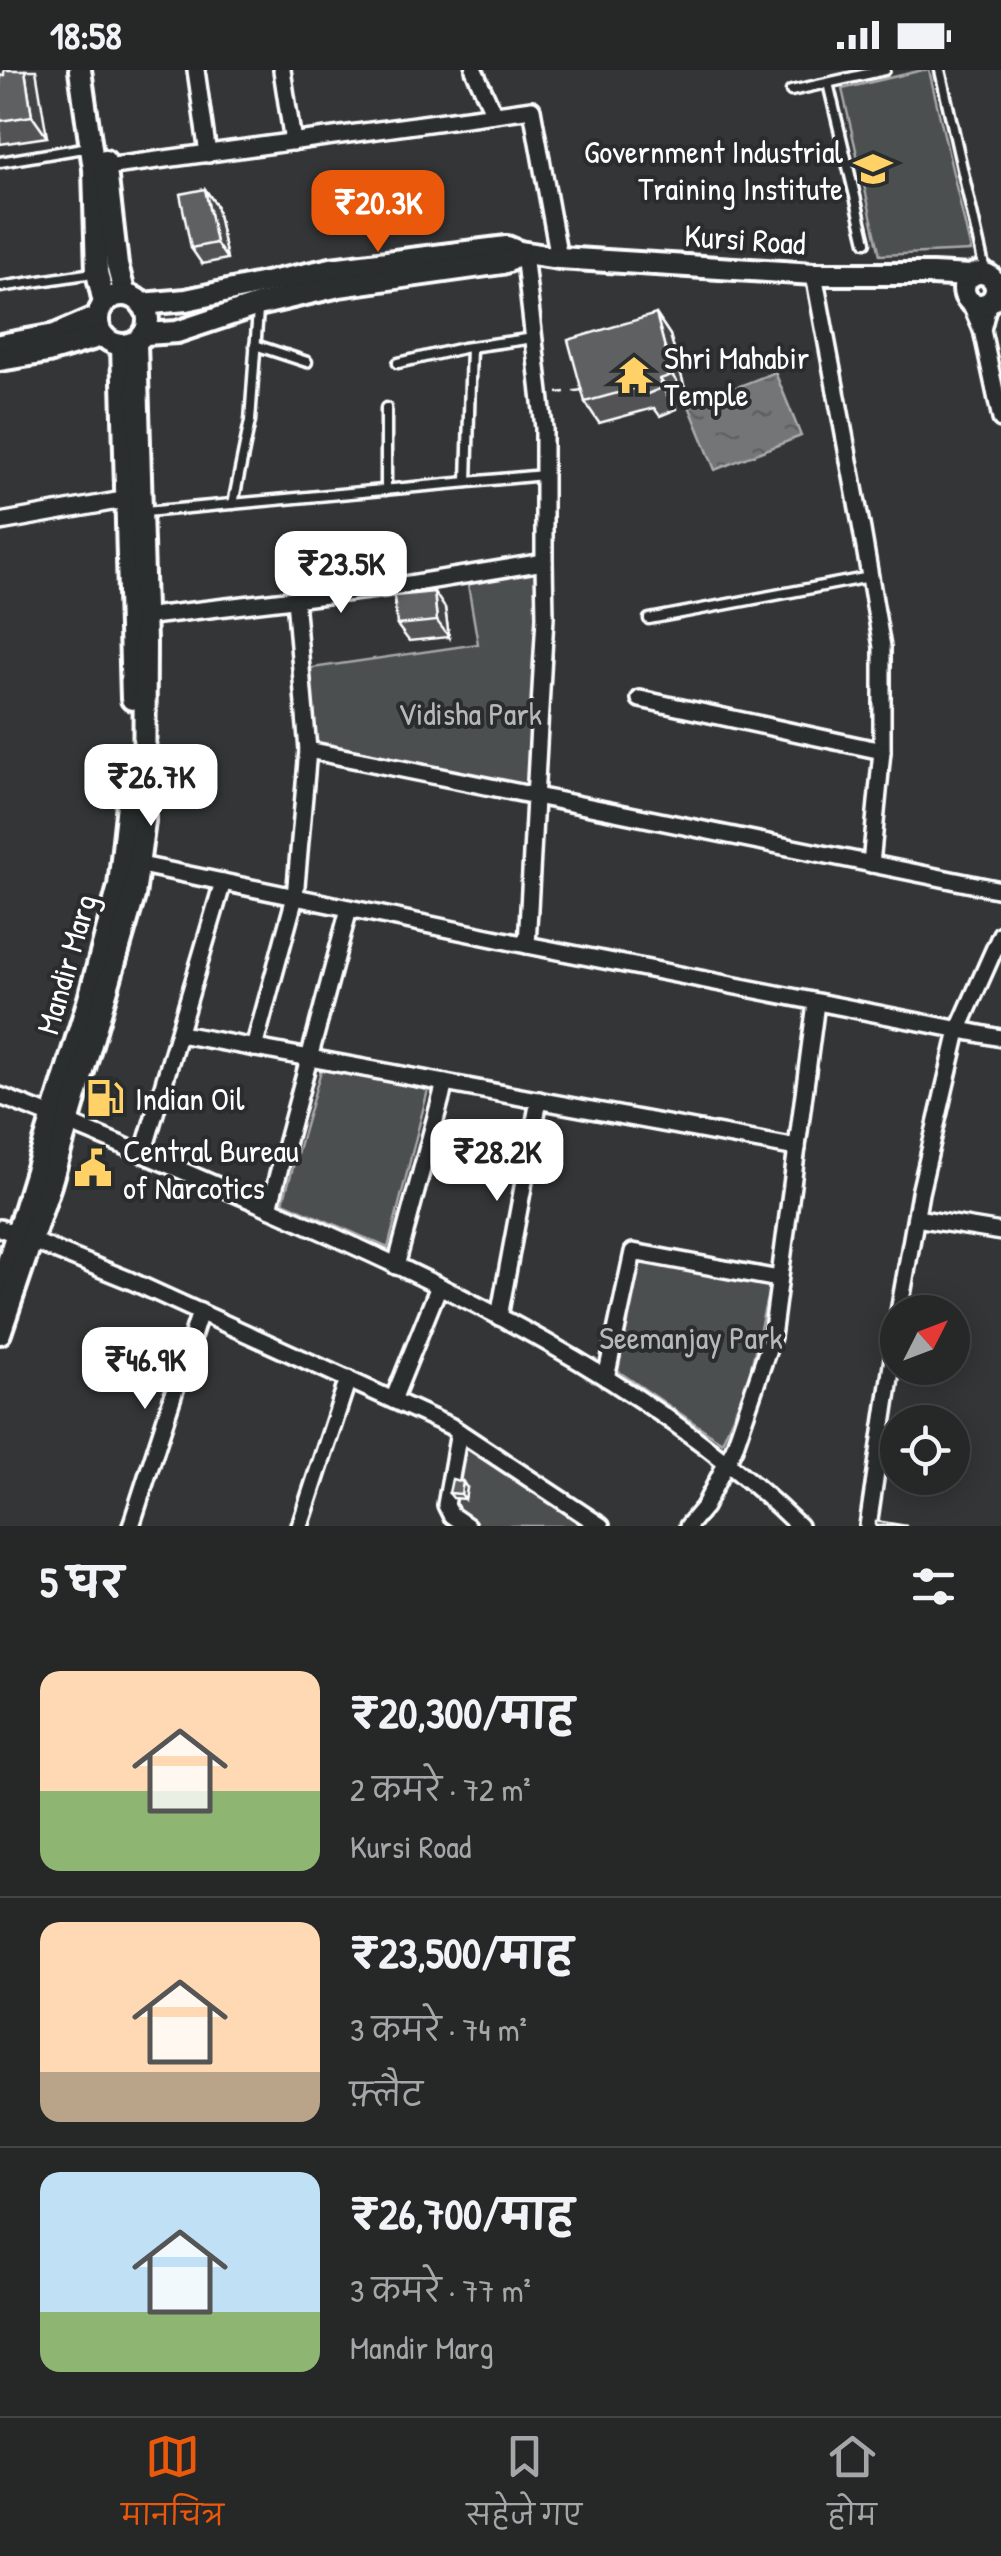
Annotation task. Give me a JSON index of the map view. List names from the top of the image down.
{
  "streets": {
    "main road": ["Kursi Road"]
  },
  "parks": ["Vidisha Park", "Seemanjay Park"],
  "places": {
    "school or university": ["Government Industrial Training Institute"],
    "temple": ["Shri Mahabir Temple"],
    "fuel station": ["Indian Oil"],
    "public building": ["Central Bureau of Narcotics"]
  },
  "north": "top right",
  "page": {
    "status": "18:58",
    "price": [
      "₹20.3K",
      "₹23.5K",
      "₹26.7K",
      "₹28.2K",
      "₹46.9K"
    ],
    "heading": "5 घर",
    "list": [
      {
        "name": "₹20,300/माह",
        "note": "2 कमरे · 72 m² · Kursi Road"
      },
      {
        "name": "₹23,500/माह",
        "note": "3 कमरे · 74 m² · फ़्लैट"
      },
      {
        "name": "₹26,700/माह",
        "note": "3 कमरे · 77 m² · Mandir Marg"
      }
    ],
    "tabs": ["मानचित्र", "सहेजे गए", "होम"]
  }
}
